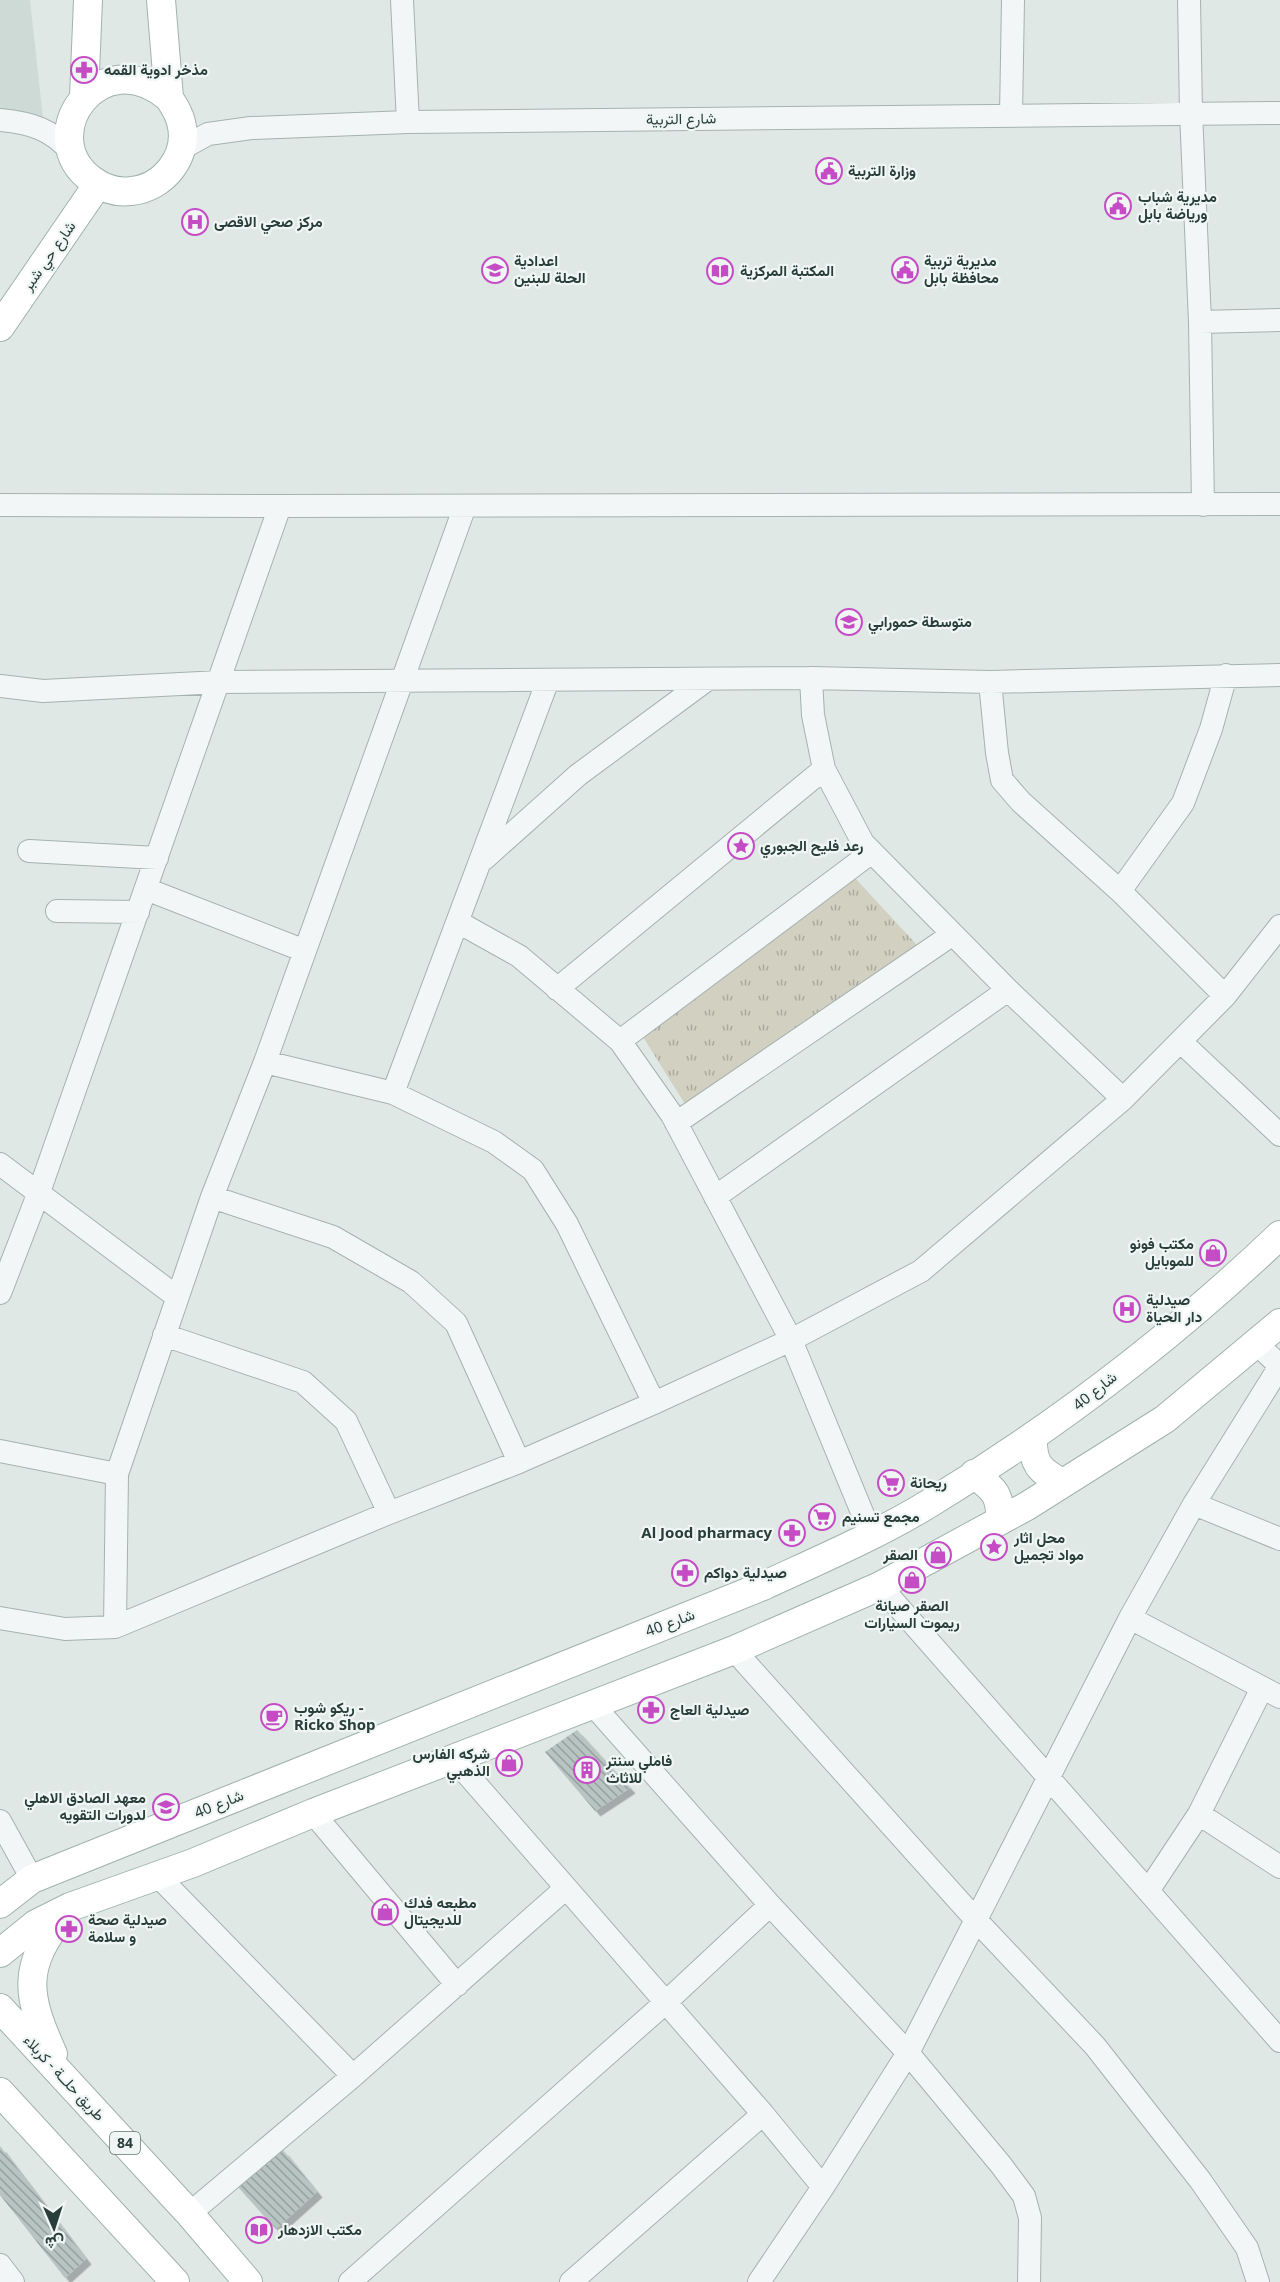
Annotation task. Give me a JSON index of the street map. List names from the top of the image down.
{
  "streets": {
    "main road": [
      "شارع حي شبر",
      "شارع 40",
      "طريق حلــة - كربلاء",
      "84"
    ],
    "street": ["شارع التربية"]
  },
  "crossings": [
    ["شارع التربية", "شارع حي شبر"]
  ],
  "places": {
    "pharmacy": [
      "مذخر ادوية القمه",
      "Al Jood pharmacy",
      "صيدلية دواكم",
      "صيدلية العاج",
      "صيدلية صحة و سلامة"
    ],
    "public building": ["وزارة التربية", "مديرية شباب ورياضة بابل", "مديرية تربية محافظة بابل"],
    "hospital": ["مركز صحي الاقصى", "صيدلية دار الحياة"],
    "school or university": ["اعدادية الحلة للبنين", "متوسطة حمورابي", "معهد الصادق الاهلي لدورات التقويه"],
    "library": ["المكتبة المركزية", "مكتب الازدهار"],
    "place": ["رعد فليح الجبوري", "محل اثار مواد تجميل"],
    "shop": [
      "مكتب فونو للموبايل",
      "الصقر",
      "الصقر صيانة ريموت السيارات",
      "شركه الفارس الذهبي",
      "مطبعه فدك للديجيتال"
    ],
    "supermarket": ["ريحانة", "مجمع تسنيم"],
    "cafe": ["ريكو شوب - Ricko Shop"],
    "building": ["فاملي سنتر للاثاث"]
  },
  "north": "bottom"
}
